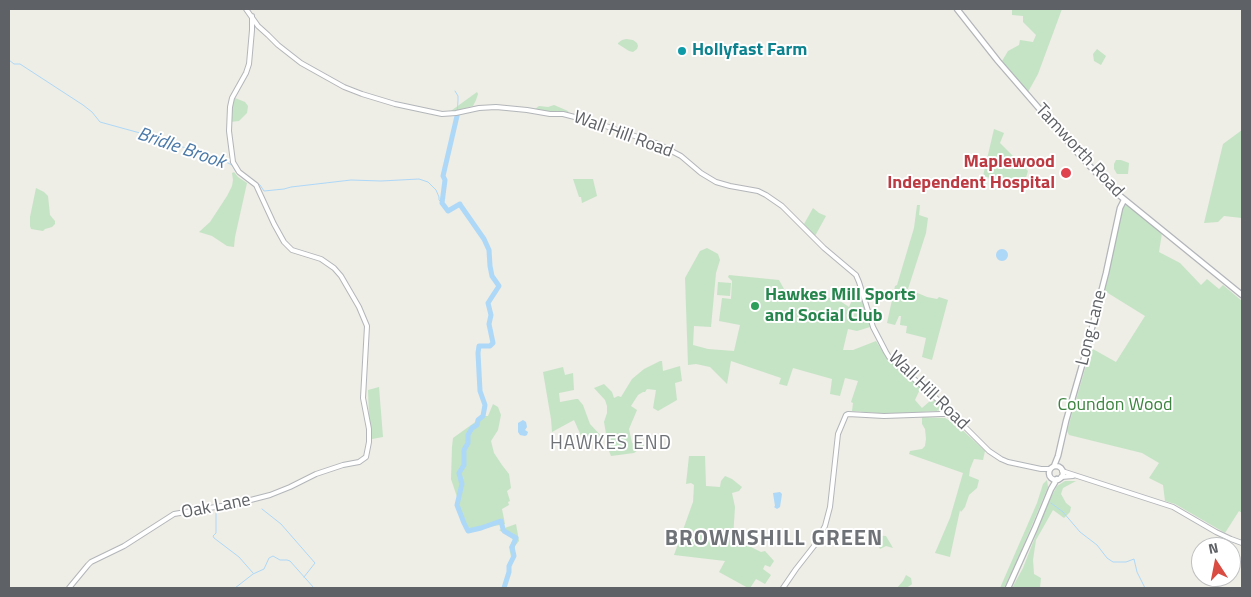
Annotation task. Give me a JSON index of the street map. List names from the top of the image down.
{
  "streets": {
    "main road": ["Tamworth Road", "Long Lane"],
    "street": ["Wall Hill Road", "Oak Lane"]
  },
  "crossings": [
    ["Wall Hill Road", "Long Lane"],
    ["Tamworth Road", "Long Lane"]
  ],
  "districts": ["HAWKES END", "BROWNSHILL GREEN"],
  "water": ["Bridle Brook"],
  "parks": ["Coundon Wood"],
  "places": ["Hollyfast Farm", "Maplewood Independent Hospital", "Hawkes Mill Sports and Social Club"],
  "north": "top"
}
